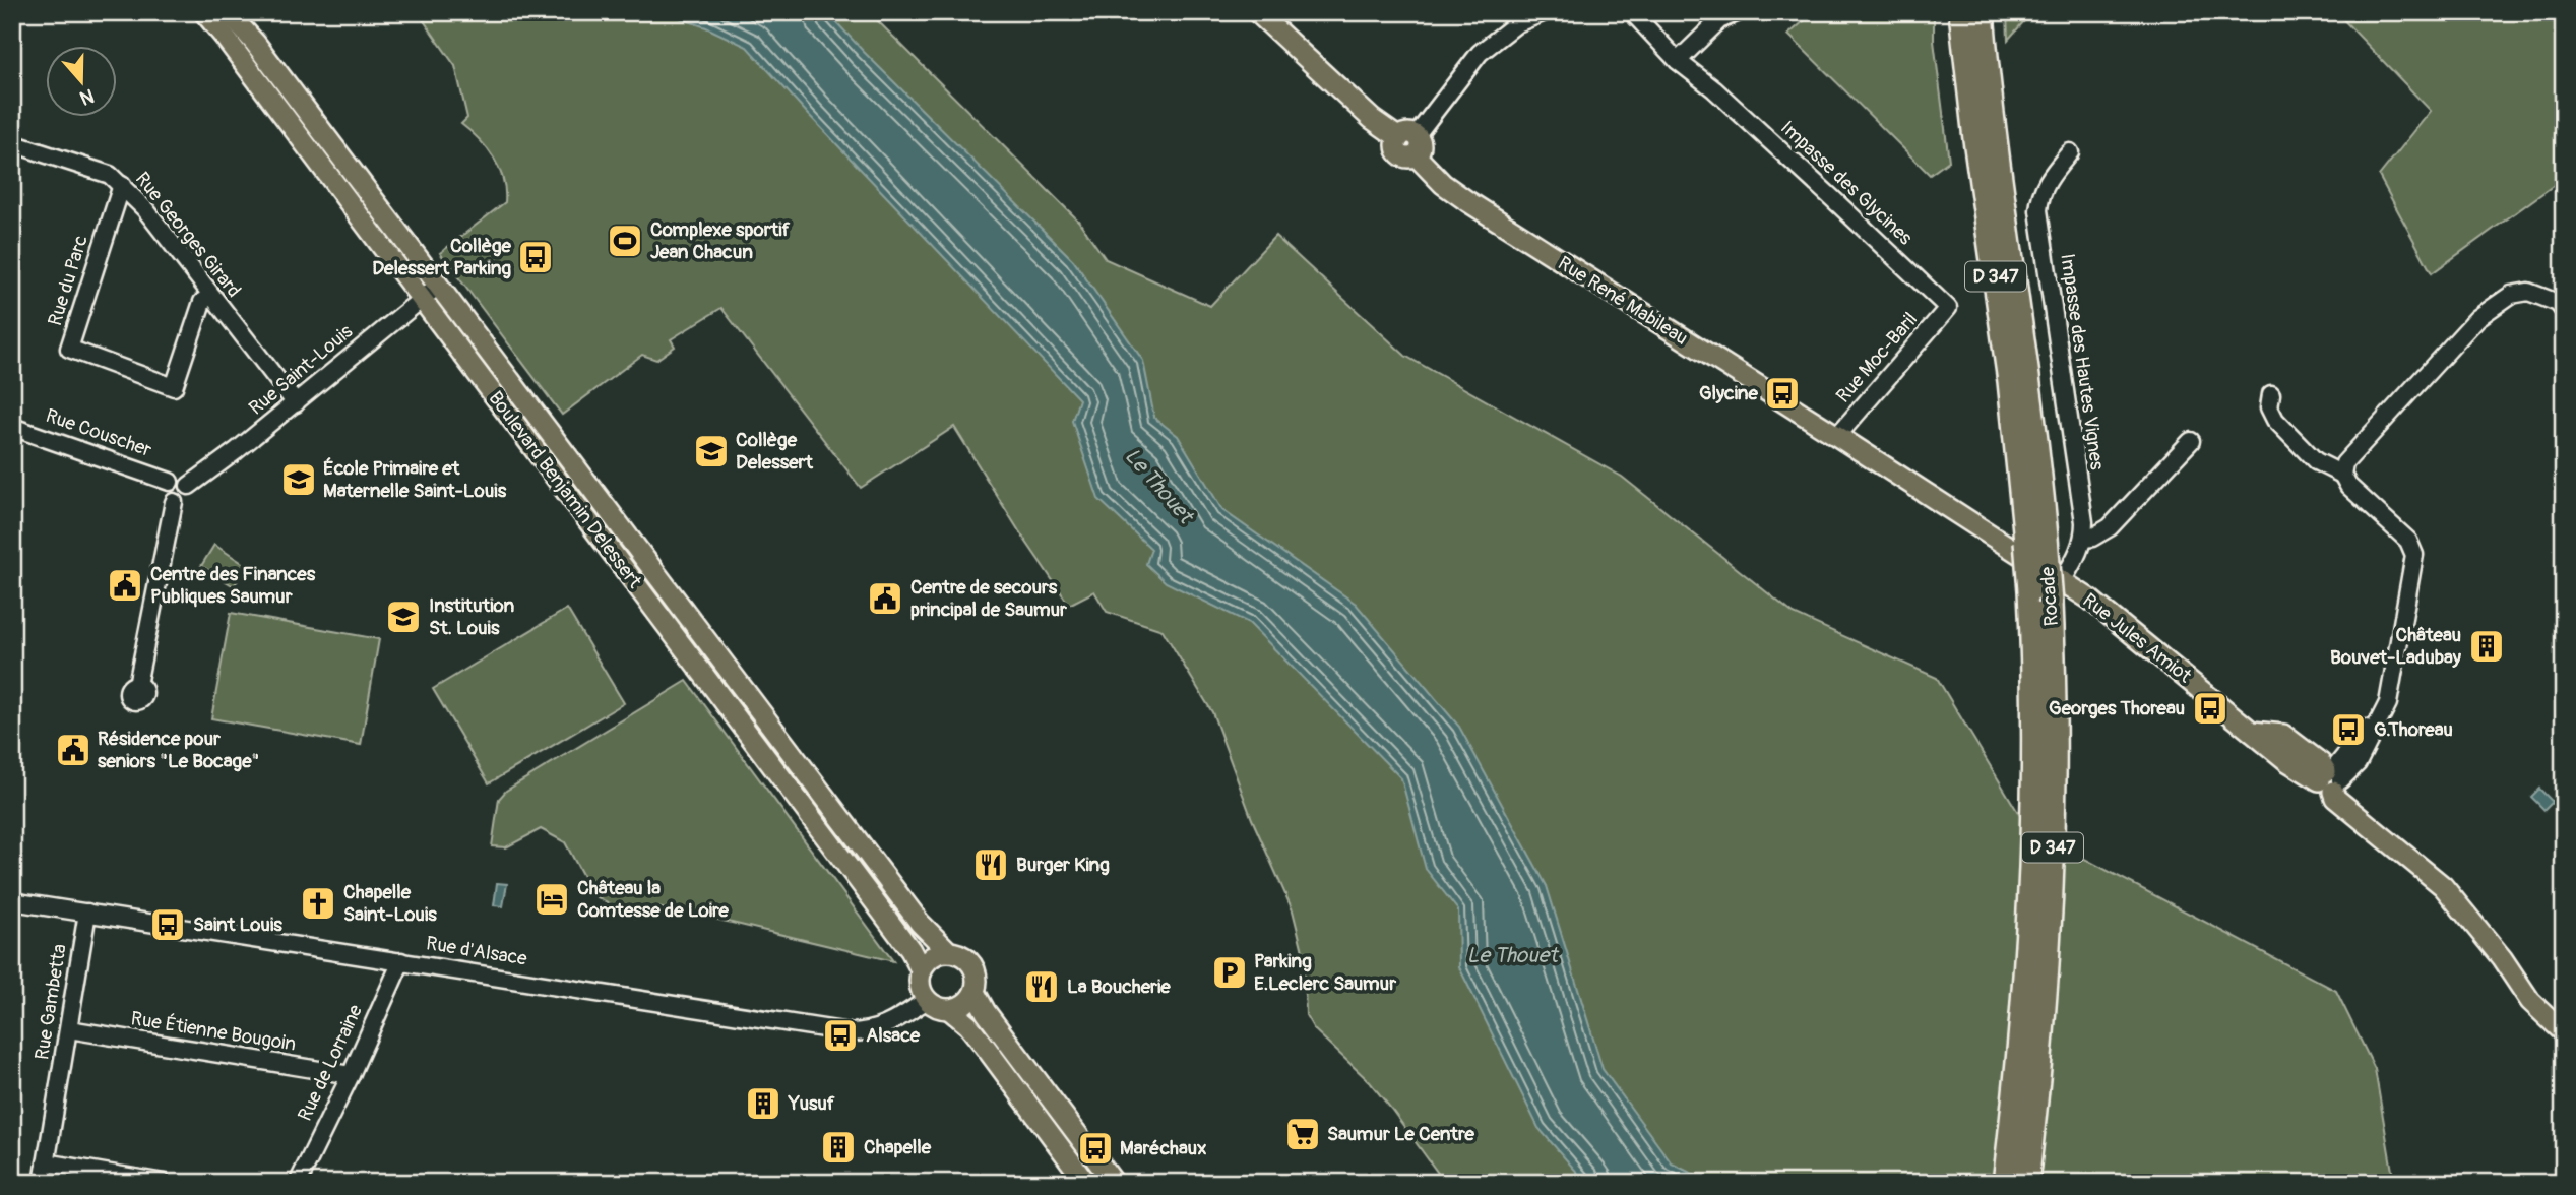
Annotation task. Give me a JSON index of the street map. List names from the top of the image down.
{
  "streets": {
    "highway": ["D 347", "Rocade"],
    "main road": ["Rue René Mabileau", "Boulevard Benjamin Delessert", "Rue Jules Amiot"],
    "street": [
      "Impasse des Glycines",
      "Rue Georges Girard",
      "Rue du Parc",
      "Rue Moc-Baril",
      "Impasse des Hautes Vignes",
      "Rue Saint-Louis",
      "Rue Couscher",
      "Rue d'Alsace",
      "Rue Gambetta",
      "Rue Étienne Bougoin",
      "Rue de Lorraine"
    ]
  },
  "crossings": [
    ["Impasse des Glycines", "Rue Moc-Baril"],
    ["Rue Georges Girard", "Rue du Parc"],
    ["Rue Georges Girard", "Rue Saint-Louis"],
    ["D 347", "Rocade"],
    ["Rue René Mabileau", "Rue Moc-Baril"],
    ["Rue René Mabileau", "Rue Jules Amiot"],
    ["Rue Moc-Baril", "Rue Jules Amiot"],
    ["Rue Saint-Louis", "Rue Couscher"],
    ["Rue Saint-Louis", "Boulevard Benjamin Delessert"],
    ["Boulevard Benjamin Delessert", "Rue d'Alsace"],
    ["Rue d'Alsace", "Rue Gambetta"],
    ["Rue d'Alsace", "Rue de Lorraine"],
    ["Rue Gambetta", "Rue Étienne Bougoin"],
    ["Rue Étienne Bougoin", "Rue de Lorraine"]
  ],
  "water": ["Le Thouet"],
  "places": {
    "sports": ["Complexe sportif Jean Chacun"],
    "bus stop": [
      "Collège Delessert Parking",
      "Glycine",
      "Georges Thoreau",
      "G.Thoreau",
      "Saint Louis",
      "Alsace",
      "Maréchaux"
    ],
    "school or university": ["Collège Delessert", "École Primaire et Maternelle Saint-Louis", "Institution St. Louis"],
    "public building": ["Centre des Finances Publiques Saumur", "Centre de secours principal de Saumur", "Résidence pour seniors \"Le Bocage\""],
    "building": ["Château Bouvet-Ladubay", "Yusuf", "Chapelle"],
    "restaurant": ["Burger King", "La Boucherie"],
    "hotel": ["Château la Comtesse de Loire"],
    "church": ["Chapelle Saint-Louis"],
    "parking": ["Parking E.Leclerc Saumur"],
    "supermarket": ["Saumur Le Centre"]
  },
  "north": "bottom"
}
